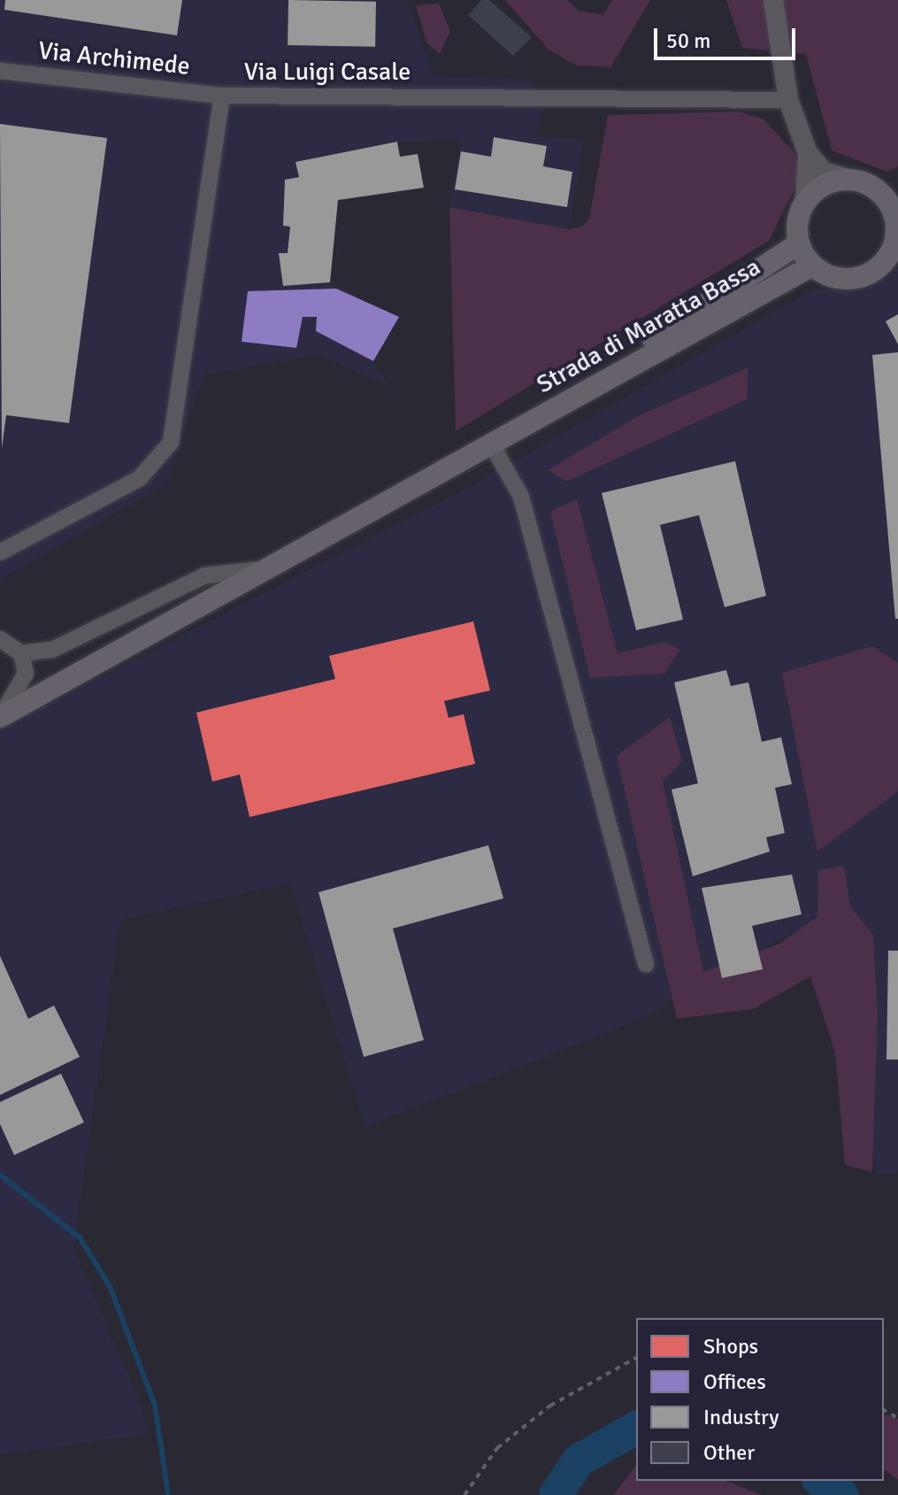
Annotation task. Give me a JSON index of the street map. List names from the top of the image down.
{
  "streets": {
    "main road": ["Strada di Maratta Bassa"],
    "street": ["Via Archimede", "Via Luigi Casale"]
  },
  "crossings": [
    ["Via Archimede", "Via Luigi Casale"]
  ],
  "legend": [
    "Shops",
    "Offices",
    "Industry",
    "Other"
  ],
  "scale_bar": "50 m"
}
